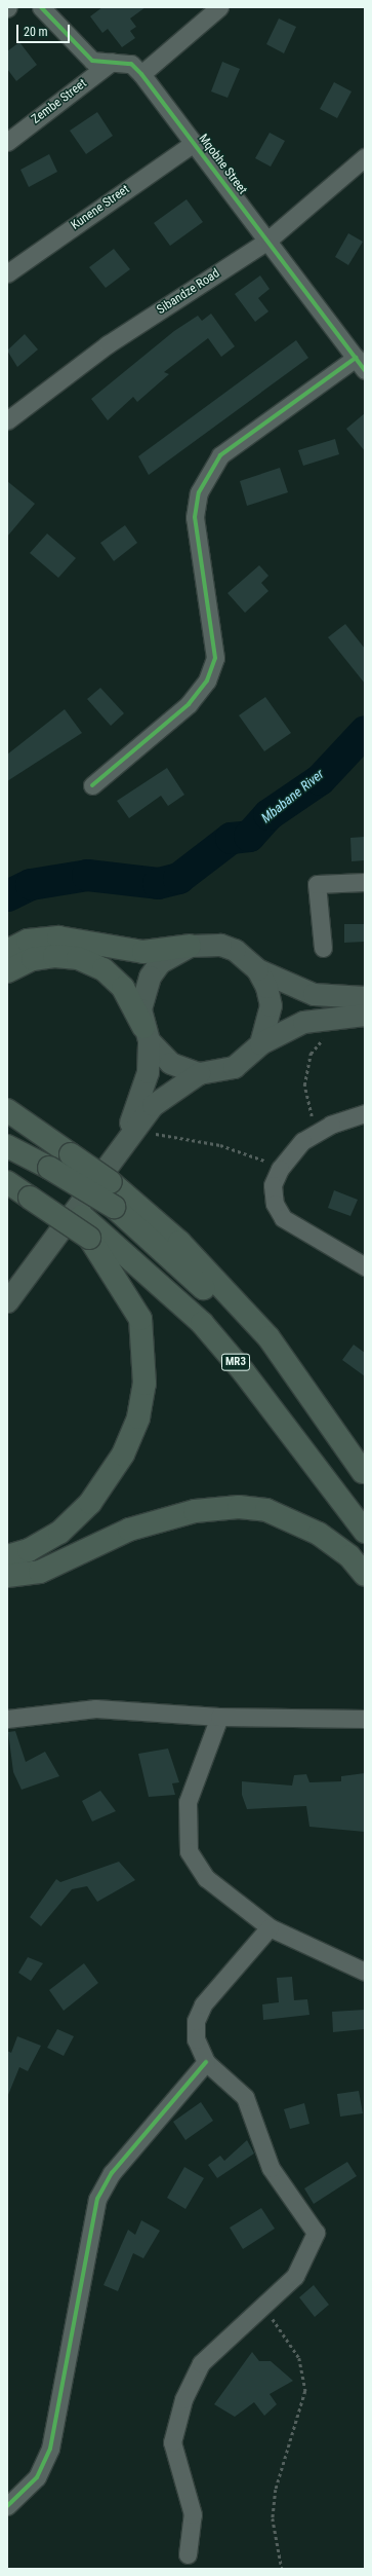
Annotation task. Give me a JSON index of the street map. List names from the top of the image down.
{
  "streets": {
    "highway": ["MR3"],
    "street": [
      "Zembe Street",
      "Mqobhe Street",
      "Kunene Street",
      "Sibandze Road"
    ]
  },
  "crossings": [
    ["Zembe Street", "Mqobhe Street"],
    ["Mqobhe Street", "Kunene Street"],
    ["Mqobhe Street", "Sibandze Road"]
  ],
  "water": ["Mbabane River"],
  "scale_bar": "20 m"
}
